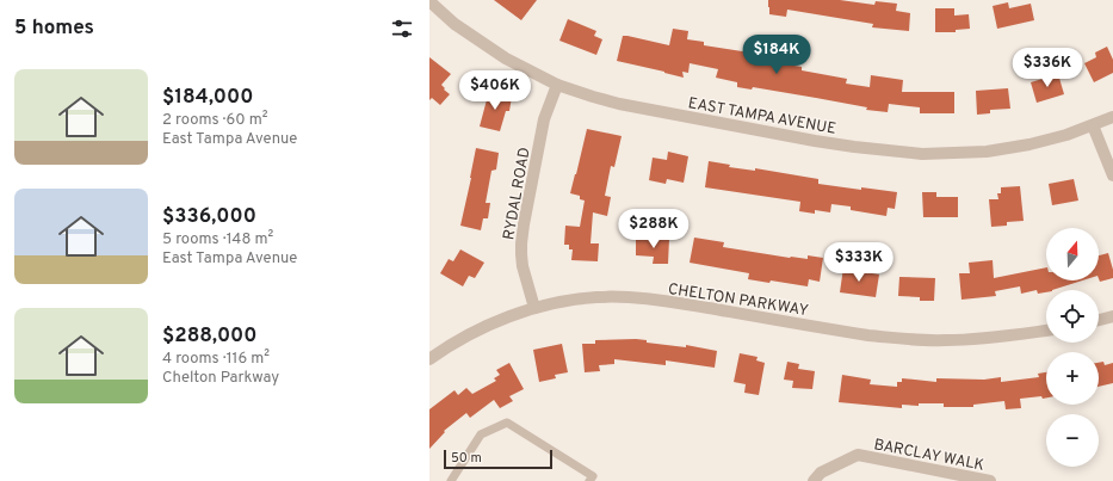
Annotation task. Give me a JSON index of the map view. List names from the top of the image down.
{
  "streets": {
    "street": [
      "EAST TAMPA AVENUE",
      "RYDAL ROAD",
      "CHELTON PARKWAY",
      "BARCLAY WALK"
    ]
  },
  "crossings": [
    ["EAST TAMPA AVENUE", "RYDAL ROAD"],
    ["RYDAL ROAD", "CHELTON PARKWAY"]
  ],
  "scale_bar": "50 m",
  "north": "top",
  "page": {
    "heading": "5 homes",
    "price": [
      "$184K",
      "$336K",
      "$406K",
      "$288K",
      "$333K"
    ],
    "list": [
      {
        "name": "$184,000",
        "note": "2 rooms · 60 m² · East Tampa Avenue"
      },
      {
        "name": "$336,000",
        "note": "5 rooms · 148 m² · East Tampa Avenue"
      },
      {
        "name": "$288,000",
        "note": "4 rooms · 116 m² · Chelton Parkway"
      }
    ],
    "map_buttons": ["+", "−"],
    "scale": "50 m"
  }
}
